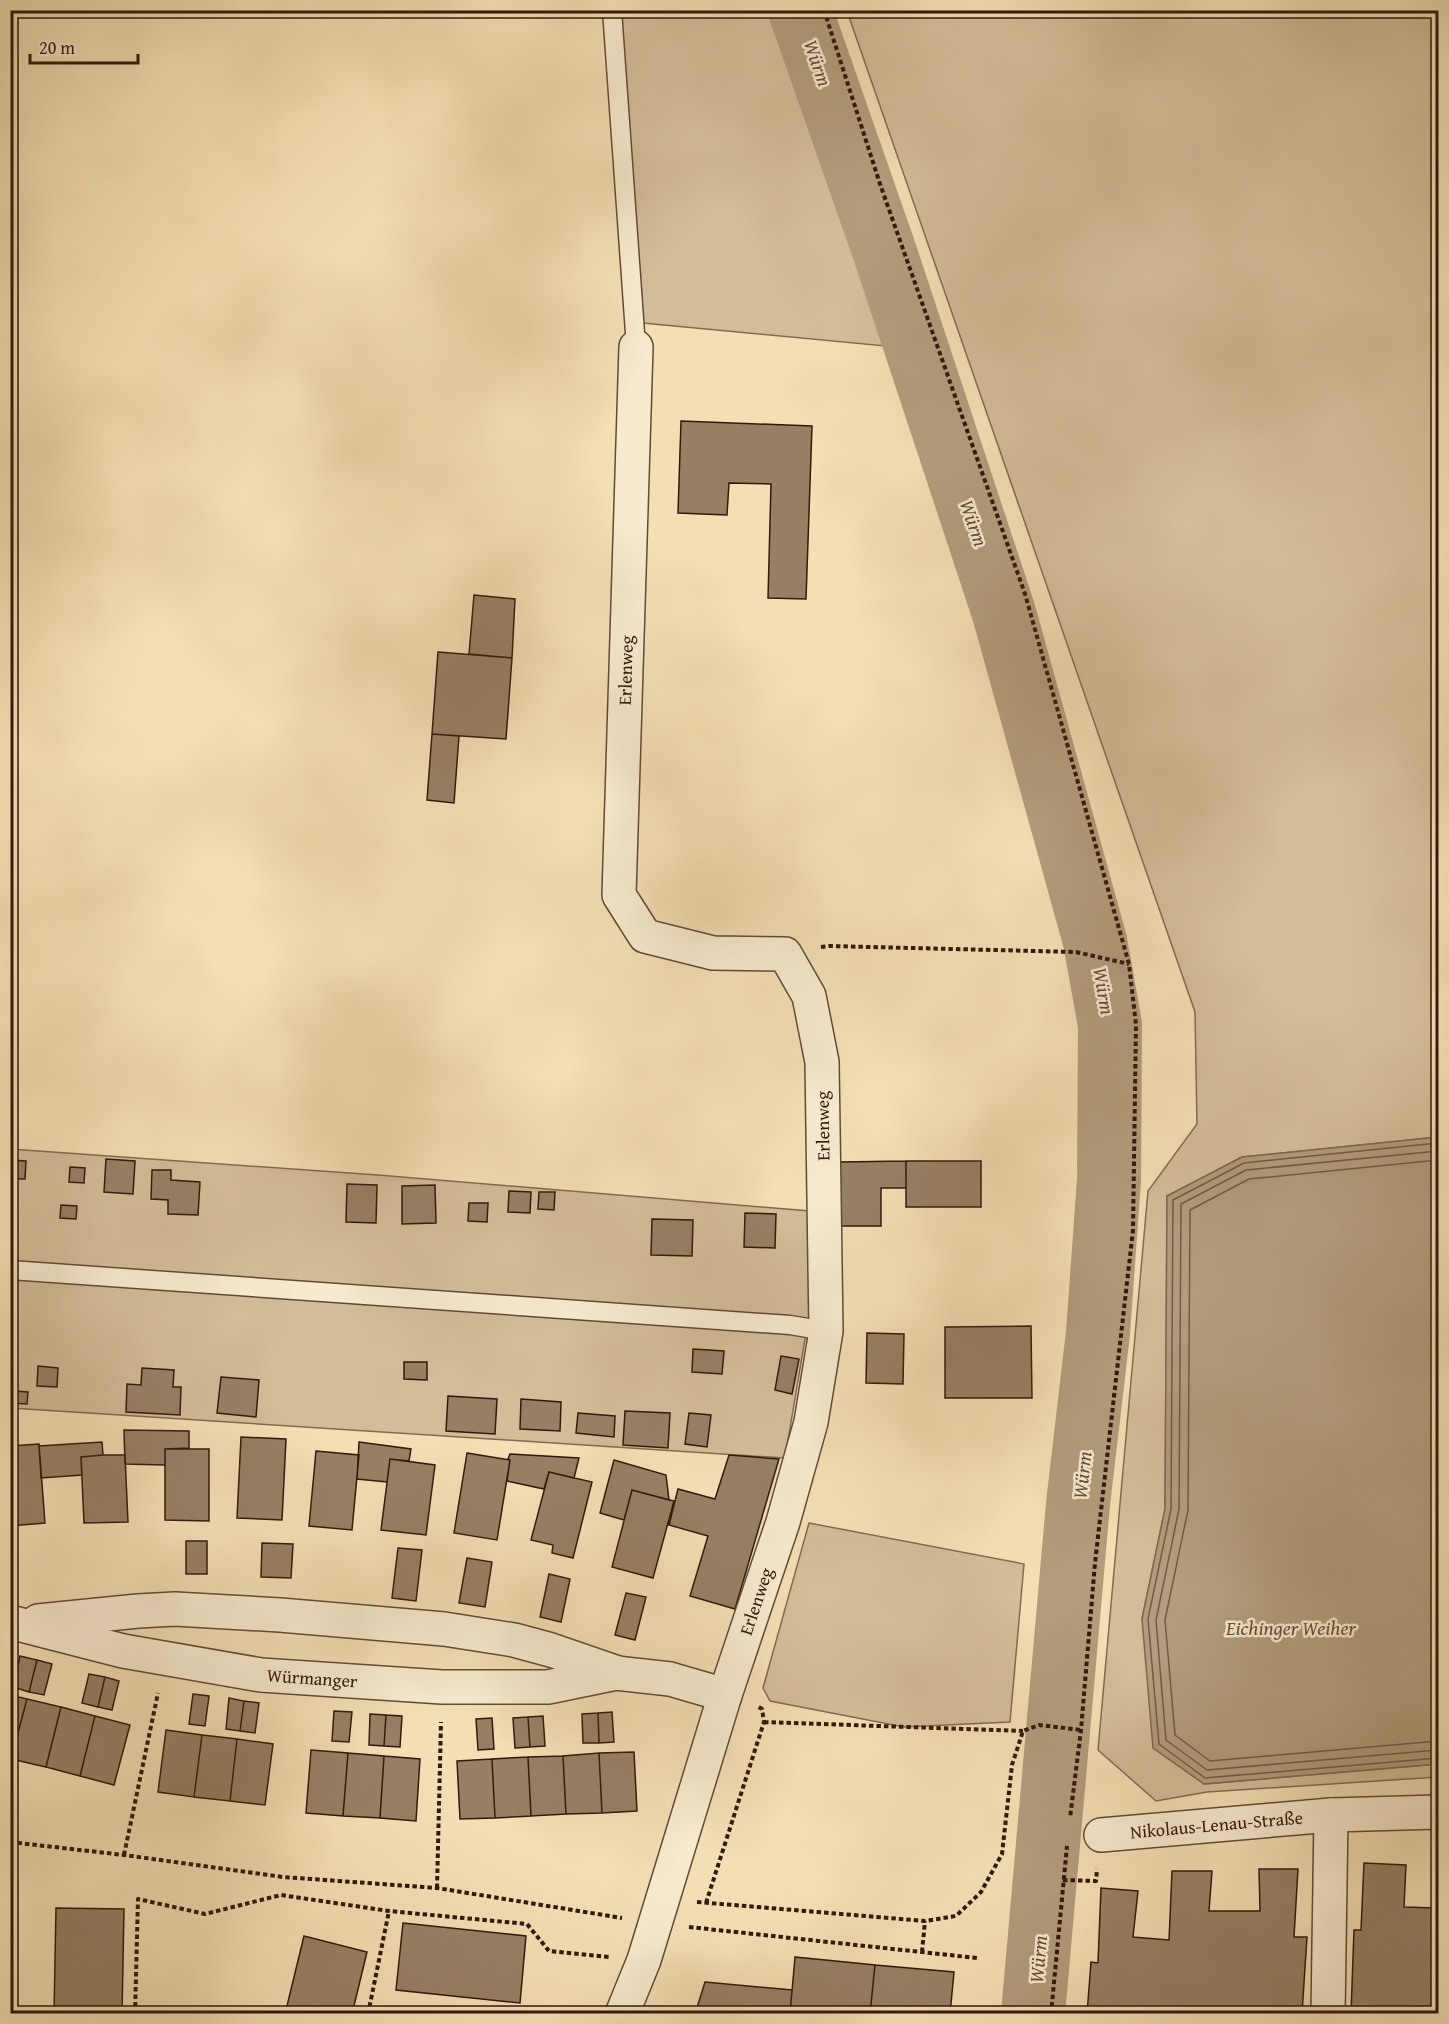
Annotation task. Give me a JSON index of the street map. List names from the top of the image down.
{
  "streets": {
    "street": ["Erlenweg", "Würmanger", "Nikolaus-Lenau-Straße"]
  },
  "crossings": [
    ["Erlenweg", "Würmanger"]
  ],
  "water": ["Würm", "Eichinger Weiher"],
  "scale_bar": "20 m"
}
